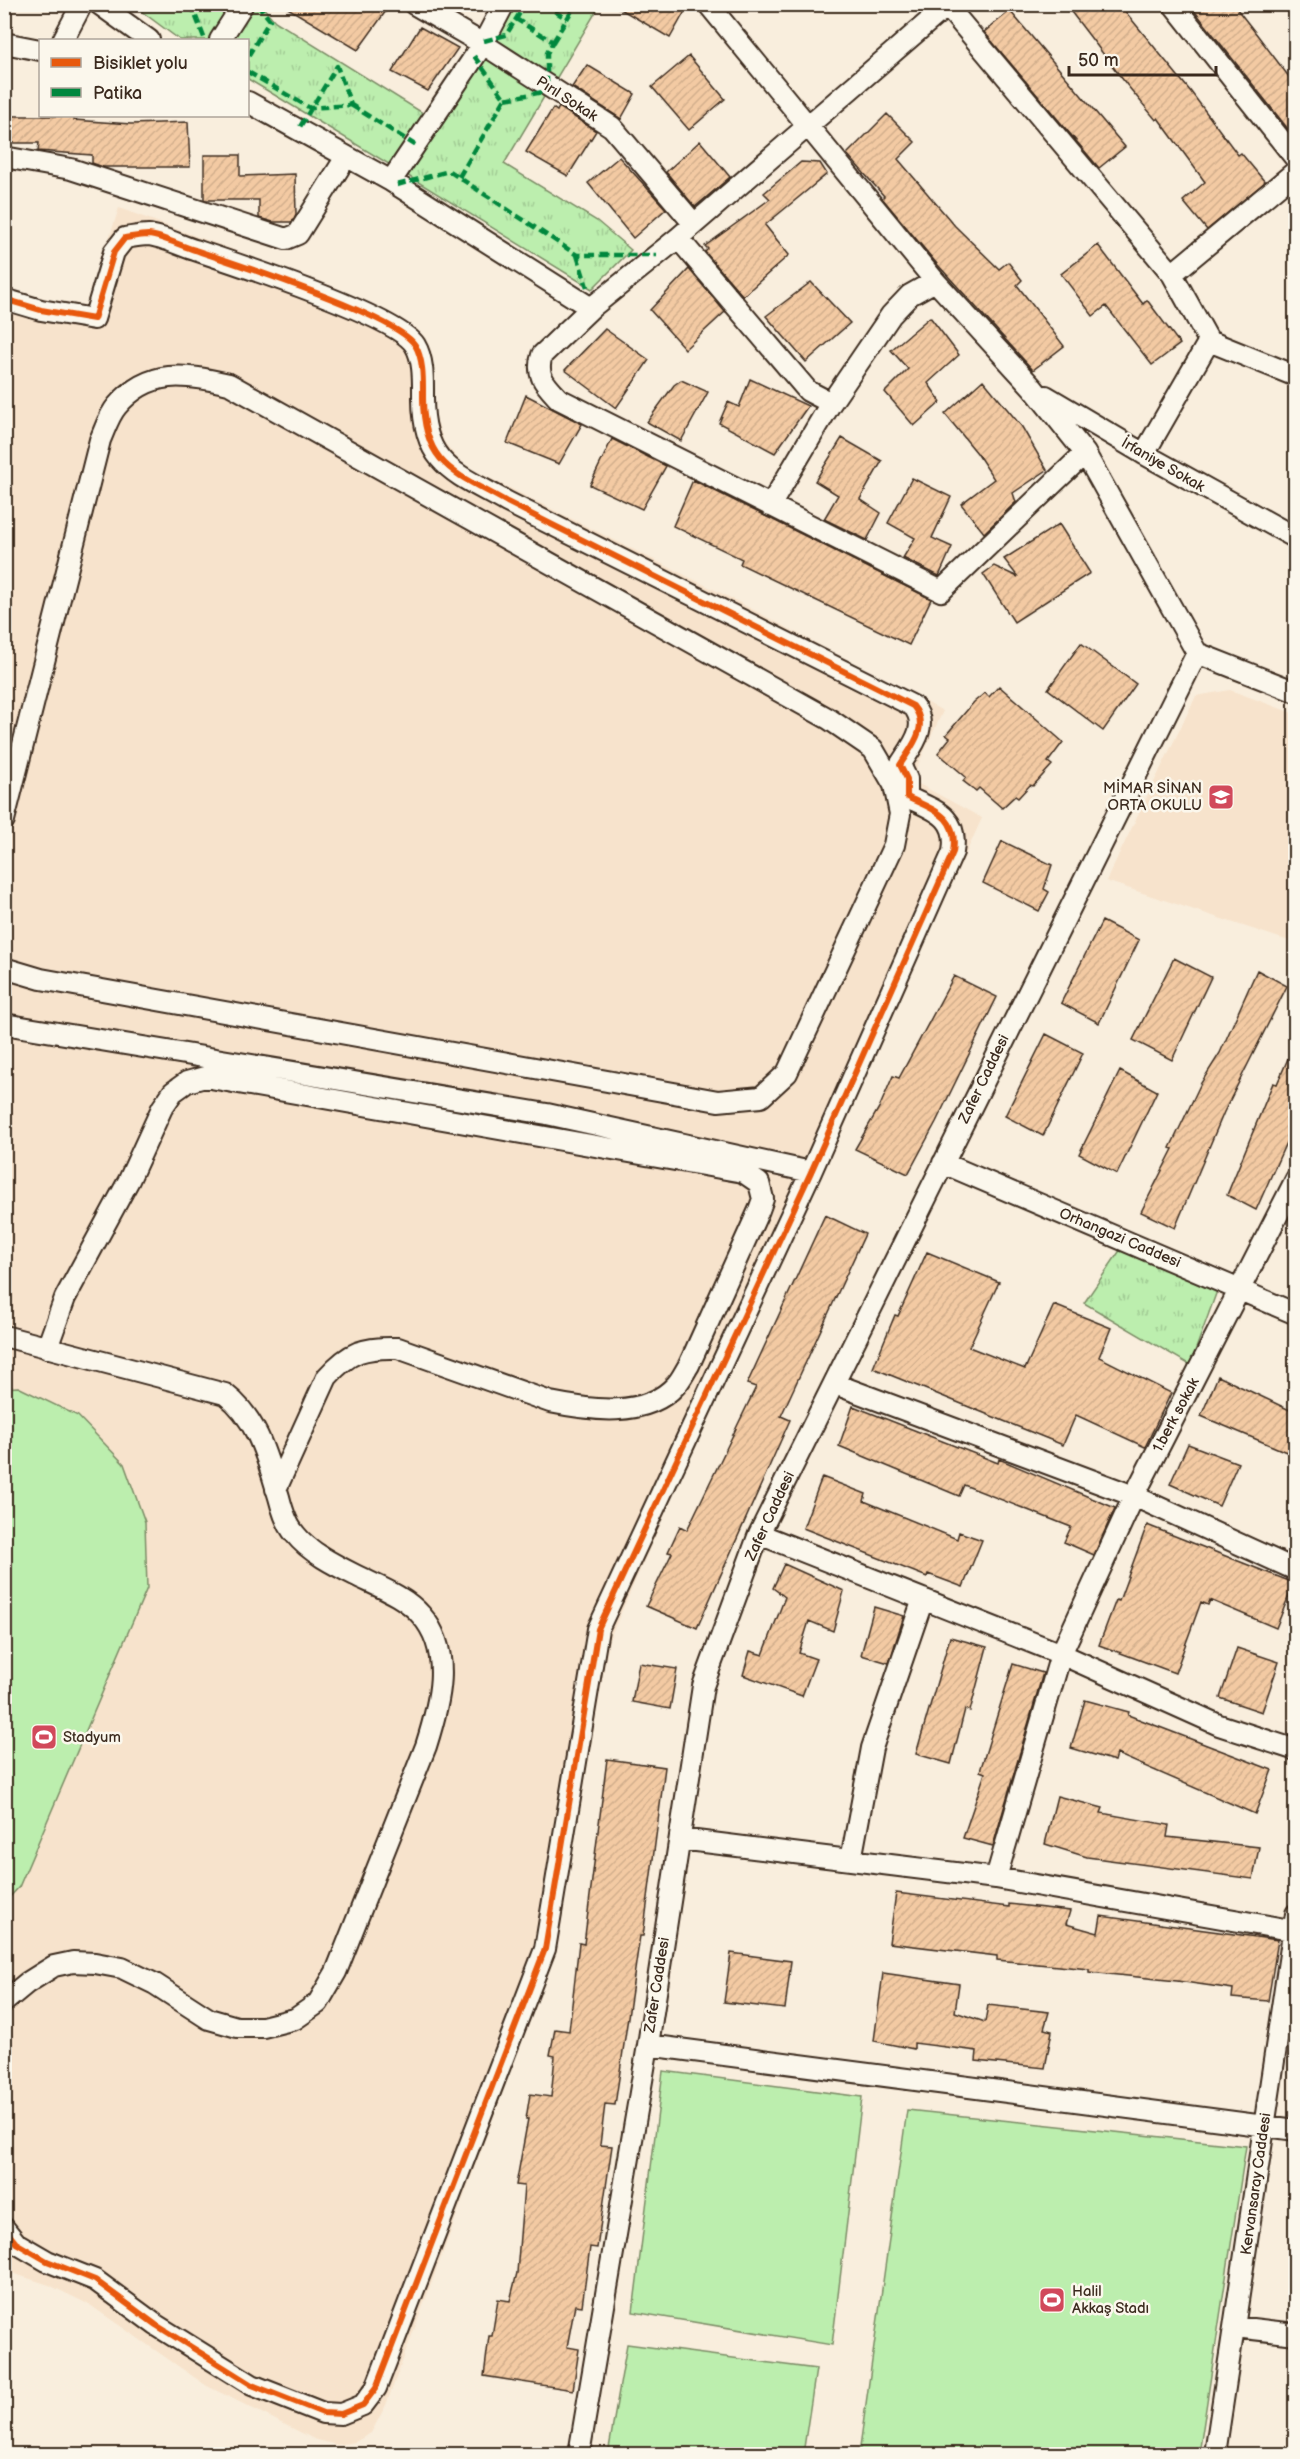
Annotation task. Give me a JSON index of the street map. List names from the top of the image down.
{
  "streets": {
    "street": [
      "Pırıl Sokak",
      "İrfaniye Sokak",
      "Zafer Caddesi",
      "Orhangazi Caddesi",
      "1.berk sokak",
      "Kervansaray Caddesi"
    ]
  },
  "crossings": [
    ["Zafer Caddesi", "Orhangazi Caddesi"],
    ["Orhangazi Caddesi", "1.berk sokak"]
  ],
  "places": {
    "school or university": ["MİMAR SİNAN ORTA OKULU"],
    "sports": ["Stadyum", "Halil Akkaş Stadı"]
  },
  "legend": ["Bisiklet yolu", "Patika"],
  "scale_bar": "50 m"
}
